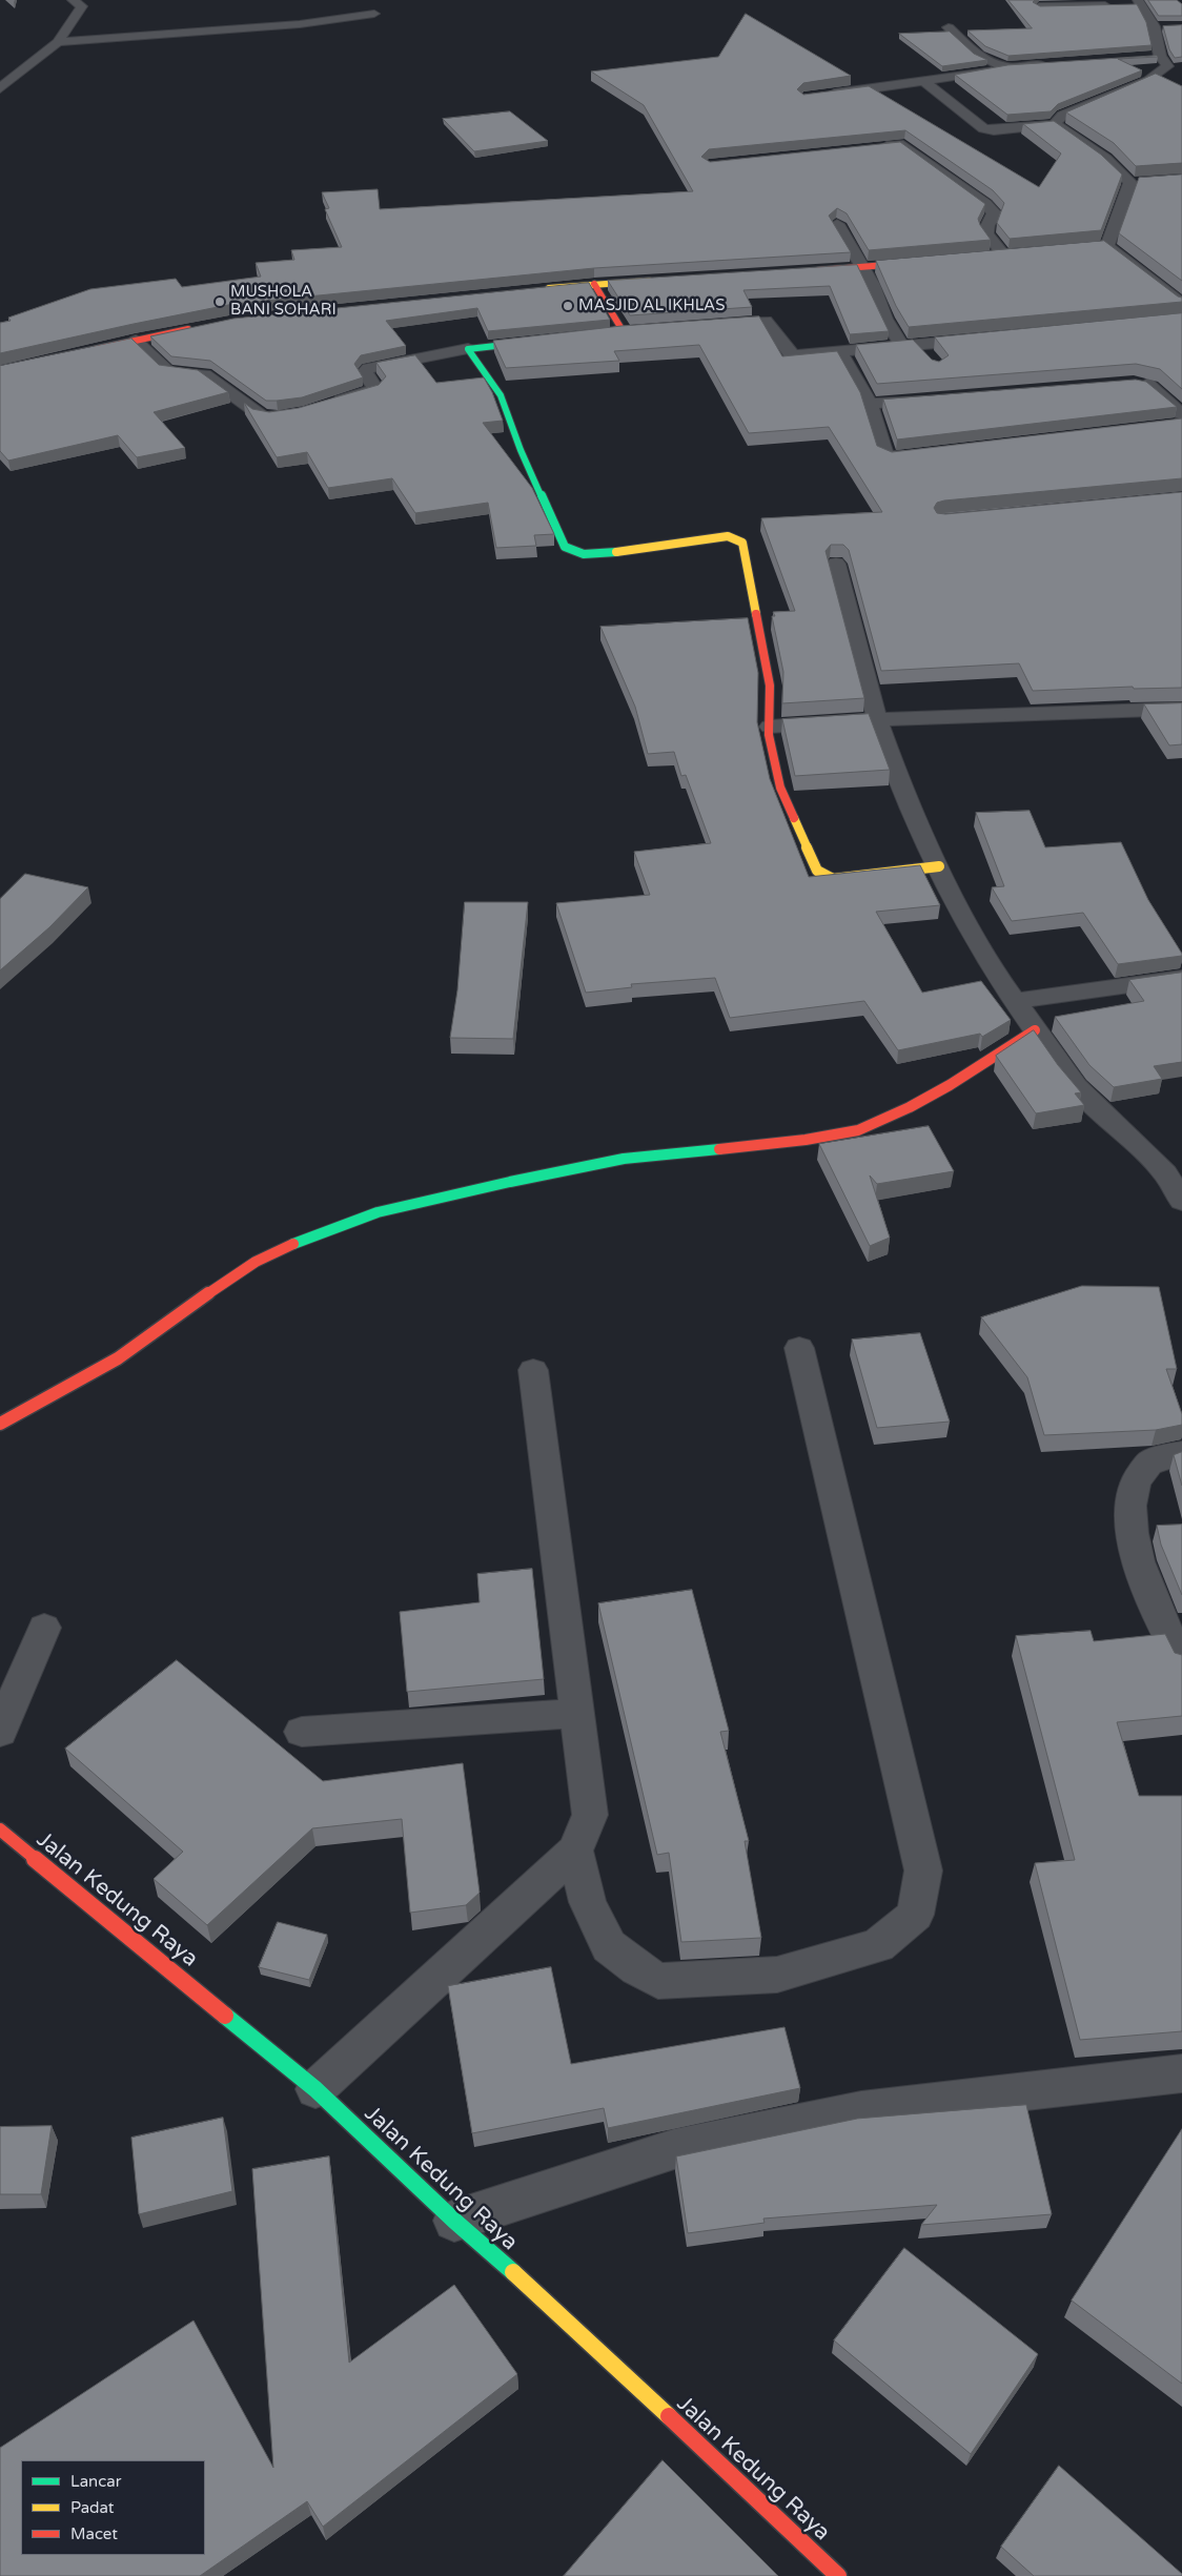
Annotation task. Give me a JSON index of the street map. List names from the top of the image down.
{
  "streets": {
    "street": ["Jalan Kedung Raya"]
  },
  "places": ["MUSHOLA BANI SOHARI", "MASJID AL IKHLAS"],
  "legend": ["Lancar", "Padat", "Macet"]
}
